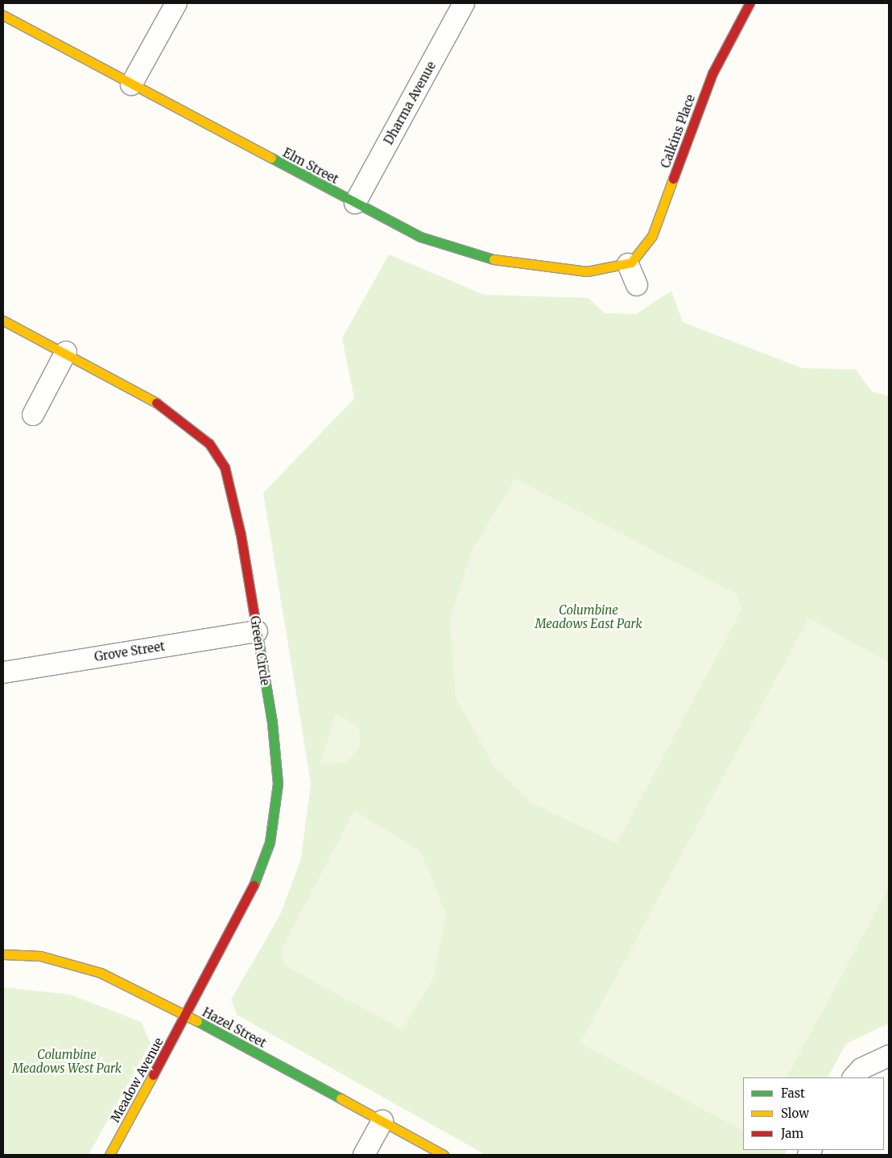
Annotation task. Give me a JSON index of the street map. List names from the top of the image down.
{
  "streets": {
    "street": [
      "Dharma Avenue",
      "Calkins Place",
      "Elm Street",
      "Green Circle",
      "Grove Street",
      "Hazel Street",
      "Meadow Avenue"
    ]
  },
  "crossings": [
    ["Dharma Avenue", "Elm Street"],
    ["Calkins Place", "Elm Street"],
    ["Green Circle", "Grove Street"],
    ["Green Circle", "Hazel Street"],
    ["Green Circle", "Meadow Avenue"],
    ["Hazel Street", "Meadow Avenue"]
  ],
  "parks": ["Columbine Meadows East Park", "Columbine Meadows West Park"],
  "legend": ["Fast", "Slow", "Jam"]
}
